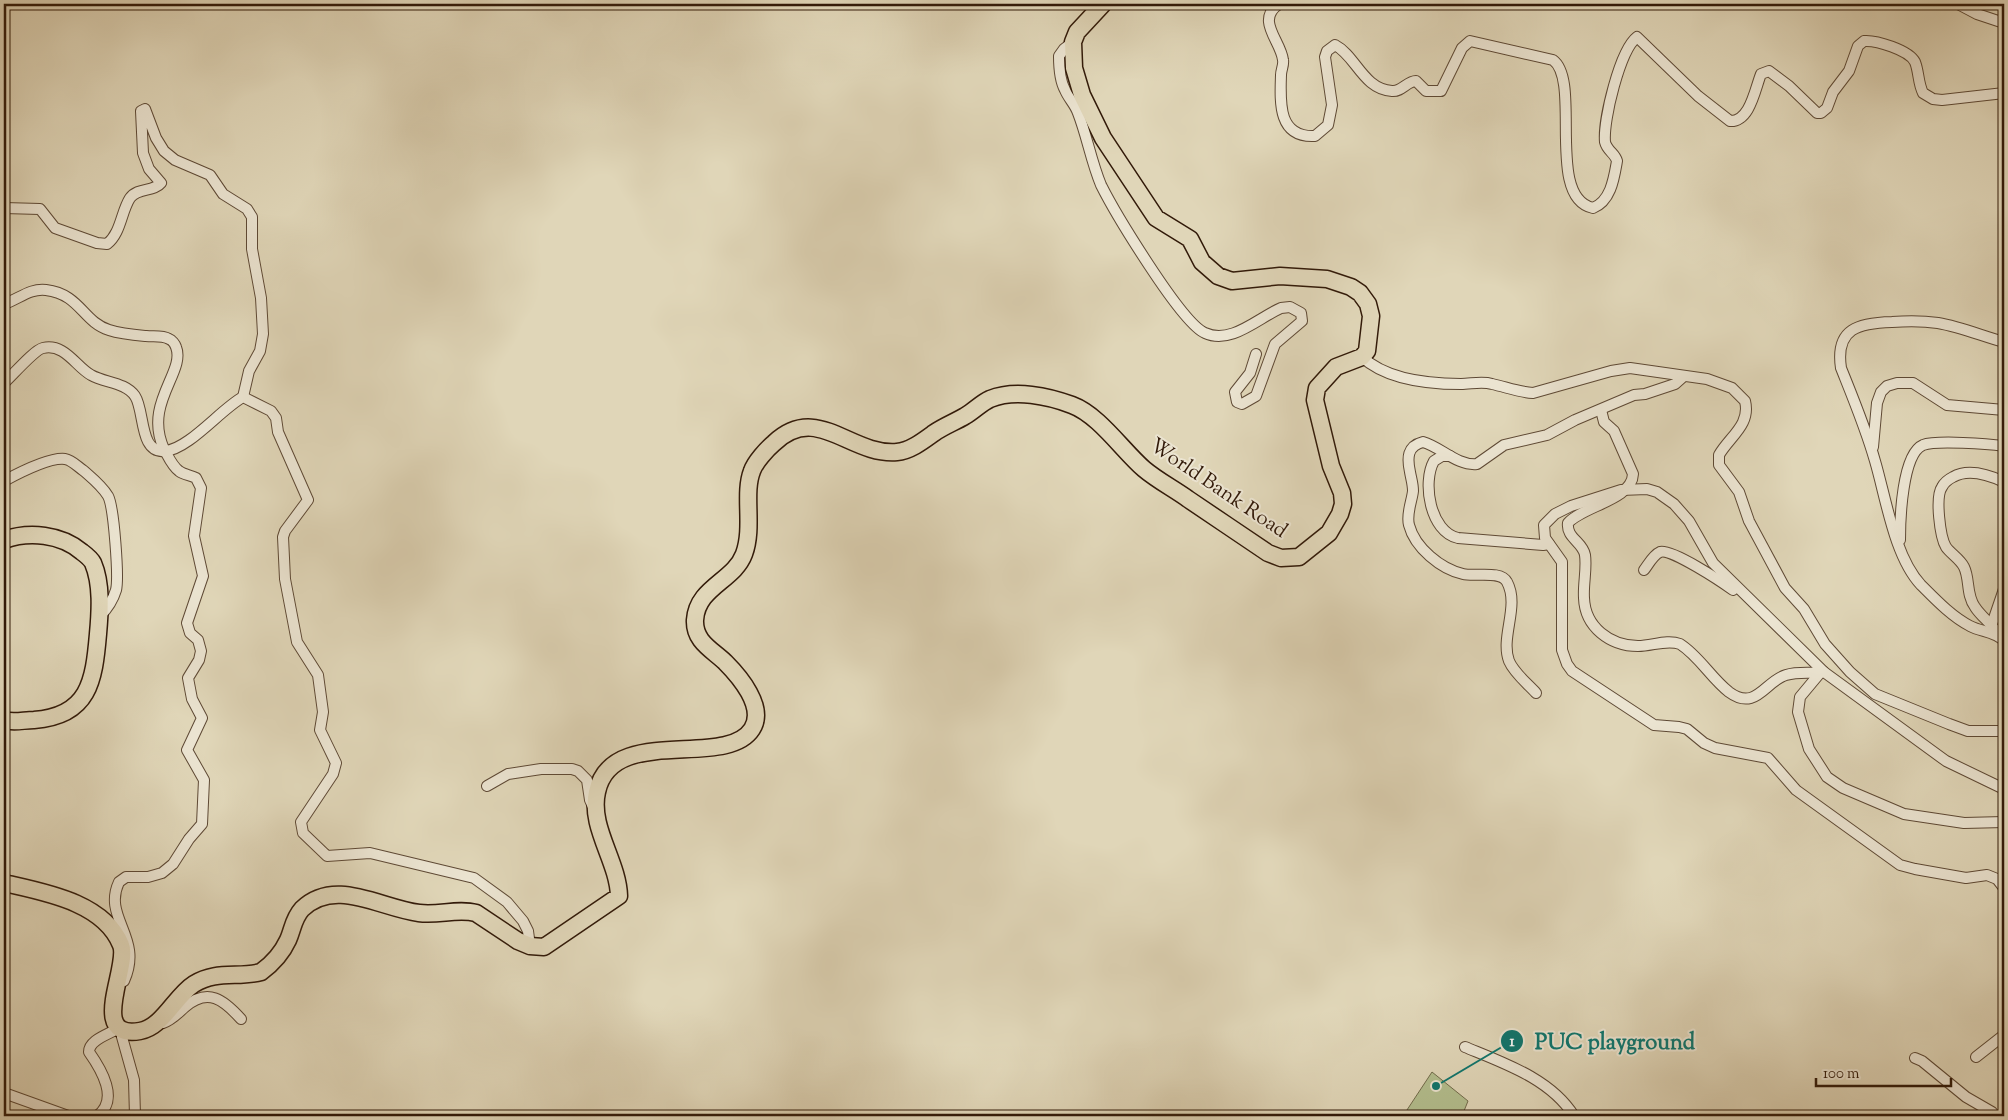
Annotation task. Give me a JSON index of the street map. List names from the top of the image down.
{
  "streets": {
    "main road": ["World Bank Road"]
  },
  "places": ["PUC playground"],
  "scale_bar": "100 m"
}
